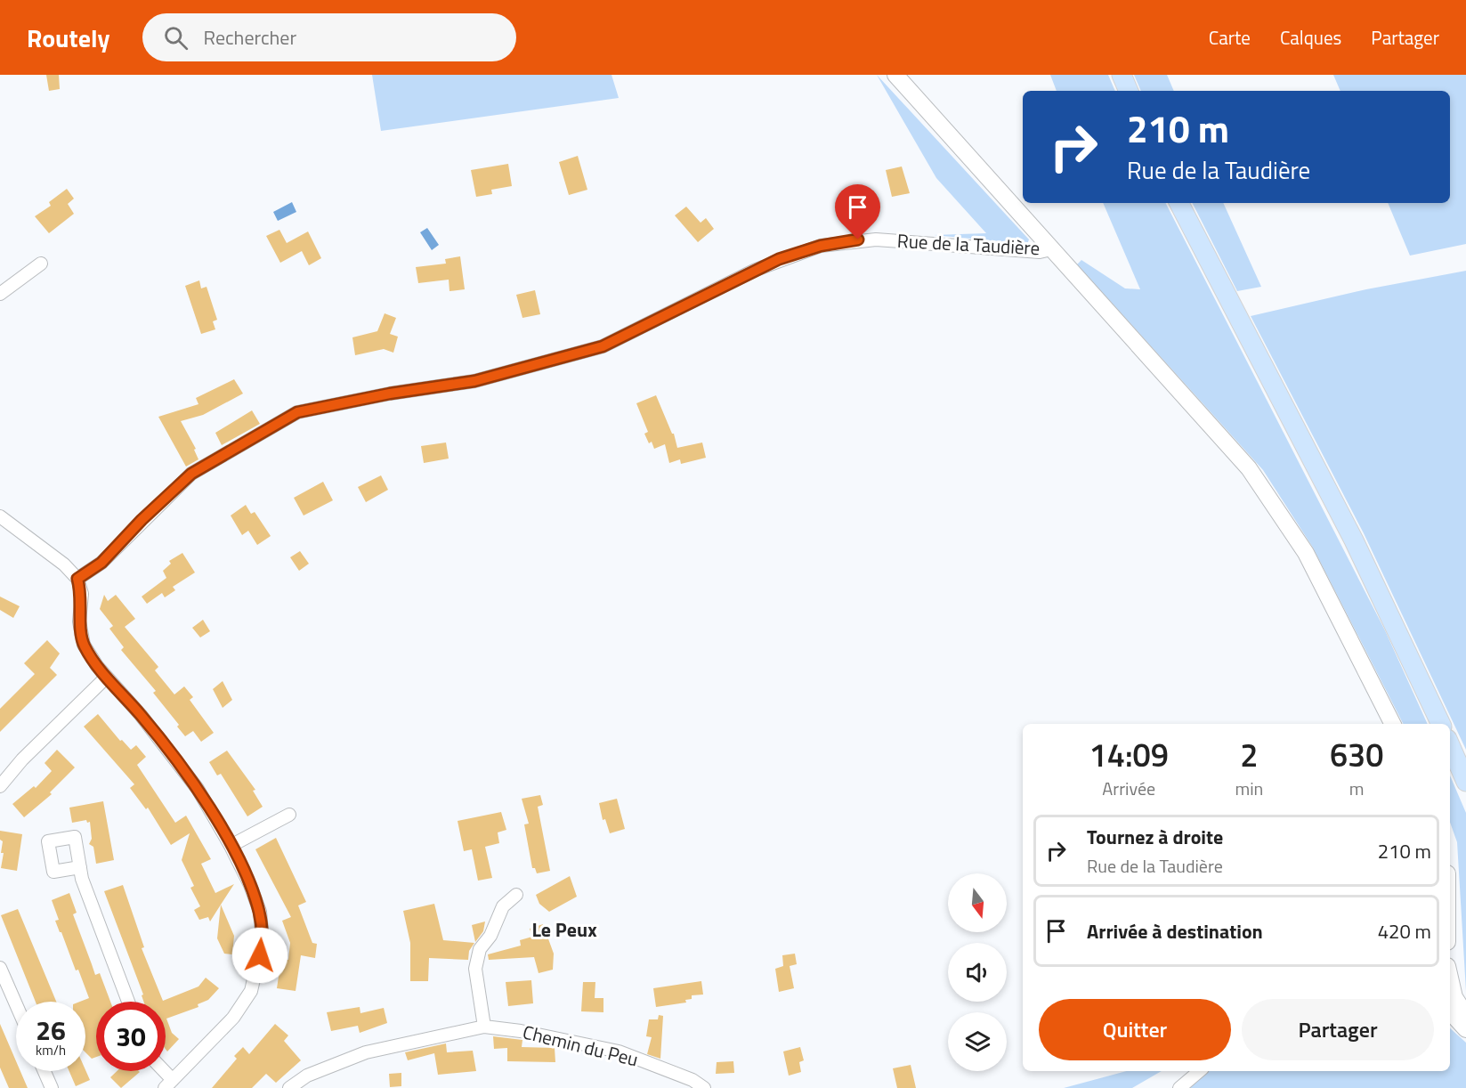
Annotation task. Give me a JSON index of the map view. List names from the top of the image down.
{
  "streets": {
    "street": ["Rue de la Taudière", "Chemin du Peu"]
  },
  "districts": ["Le Peux"],
  "north": "bottom",
  "page": {
    "header": "Routely",
    "search": "Rechercher",
    "nav": ["Carte", "Calques", "Partager"],
    "turn": ["210 m", "Rue de la Taudière"],
    "eta": [
      "14:09",
      "Arrivée",
      "2",
      "min",
      "630",
      "m"
    ],
    "list": [
      {
        "name": "Tournez à droite",
        "note": "Rue de la Taudière",
        "value": "210 m"
      },
      {
        "name": "Arrivée à destination",
        "value": "420 m"
      }
    ],
    "buttons": ["Quitter", "Partager"],
    "speed": "26 km/h",
    "limit": "30"
  }
}
